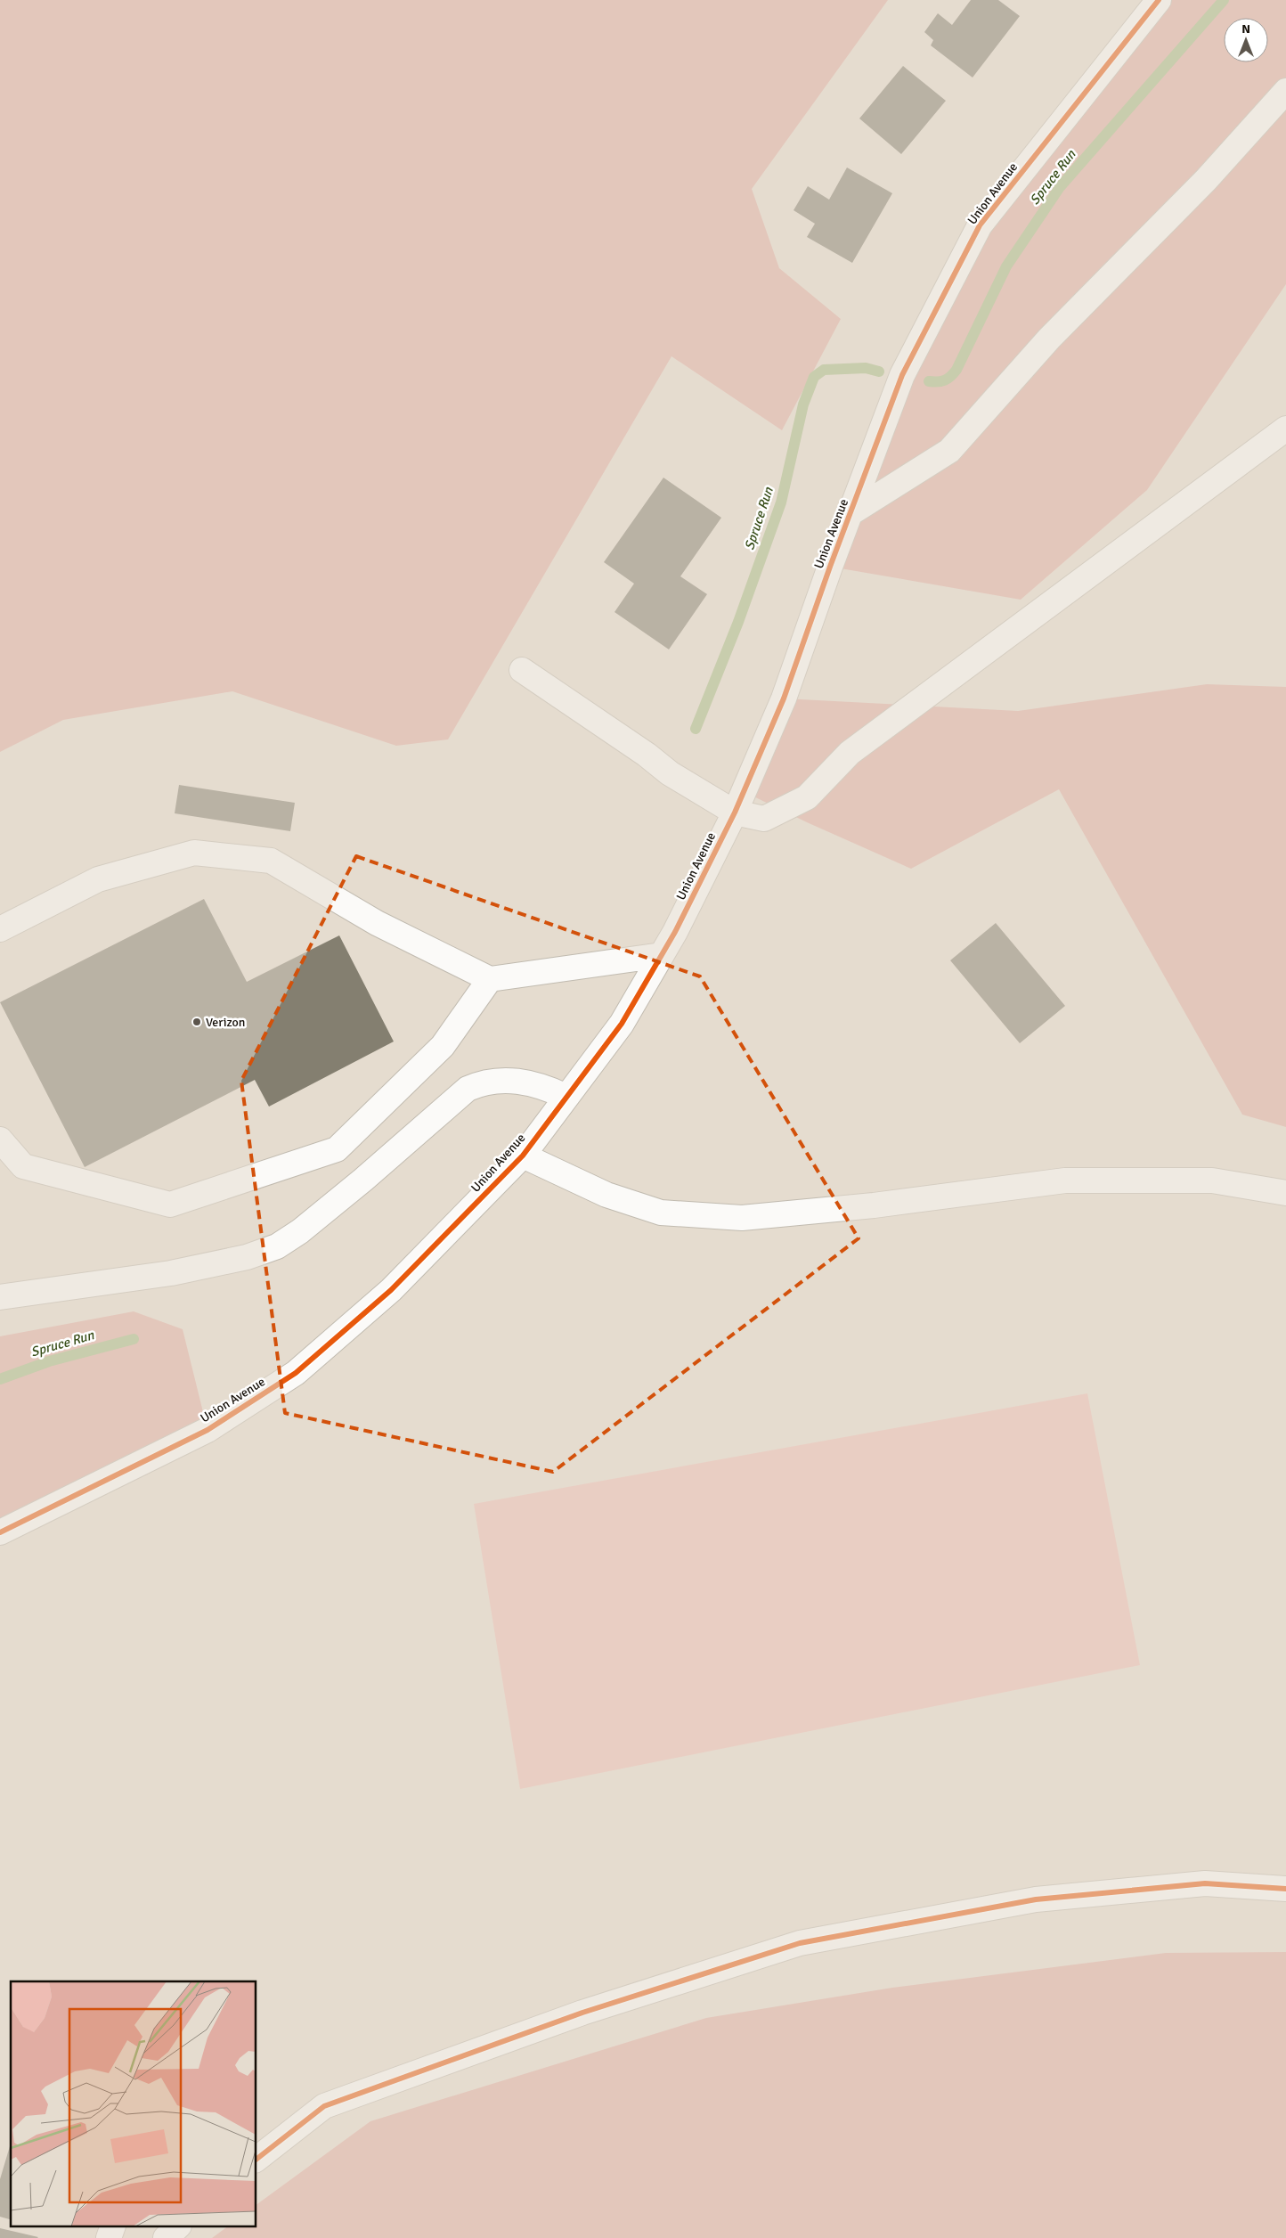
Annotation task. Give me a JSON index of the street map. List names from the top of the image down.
{
  "streets": {
    "street": ["Union Avenue"]
  },
  "water": ["Spruce Run"],
  "places": ["Verizon"],
  "north": "top"
}
